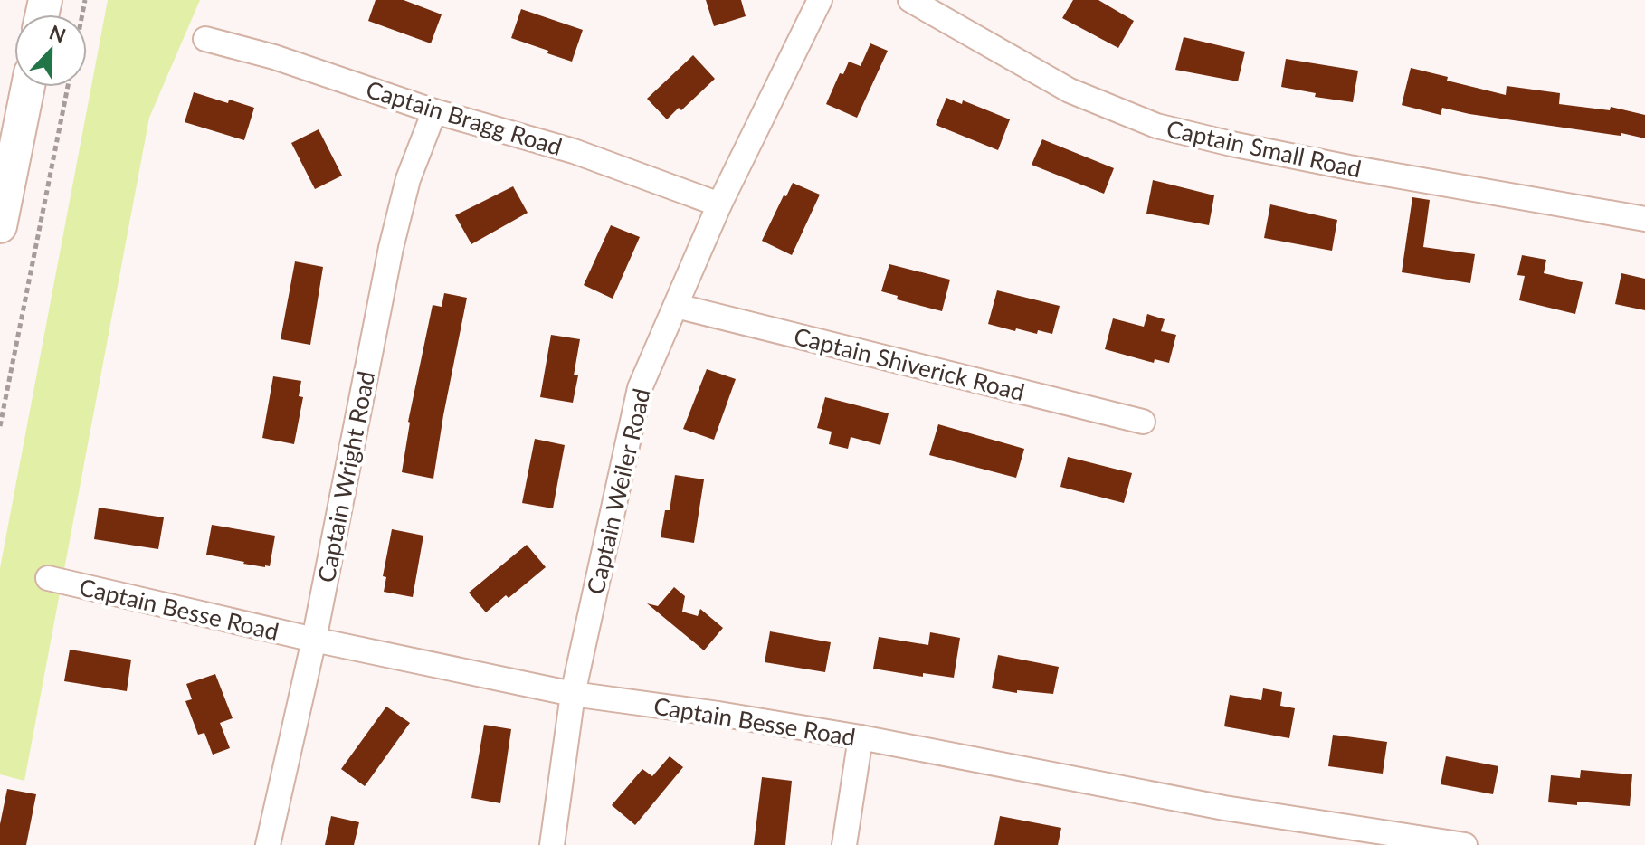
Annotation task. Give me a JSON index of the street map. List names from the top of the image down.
{
  "streets": {
    "street": [
      "Captain Bragg Road",
      "Captain Small Road",
      "Captain Shiverick Road",
      "Captain Wright Road",
      "Captain Weiler Road",
      "Captain Besse Road"
    ]
  },
  "crossings": [
    ["Captain Bragg Road", "Captain Wright Road"],
    ["Captain Bragg Road", "Captain Weiler Road"],
    ["Captain Shiverick Road", "Captain Weiler Road"],
    ["Captain Wright Road", "Captain Besse Road"],
    ["Captain Weiler Road", "Captain Besse Road"]
  ],
  "north": "top"
}
